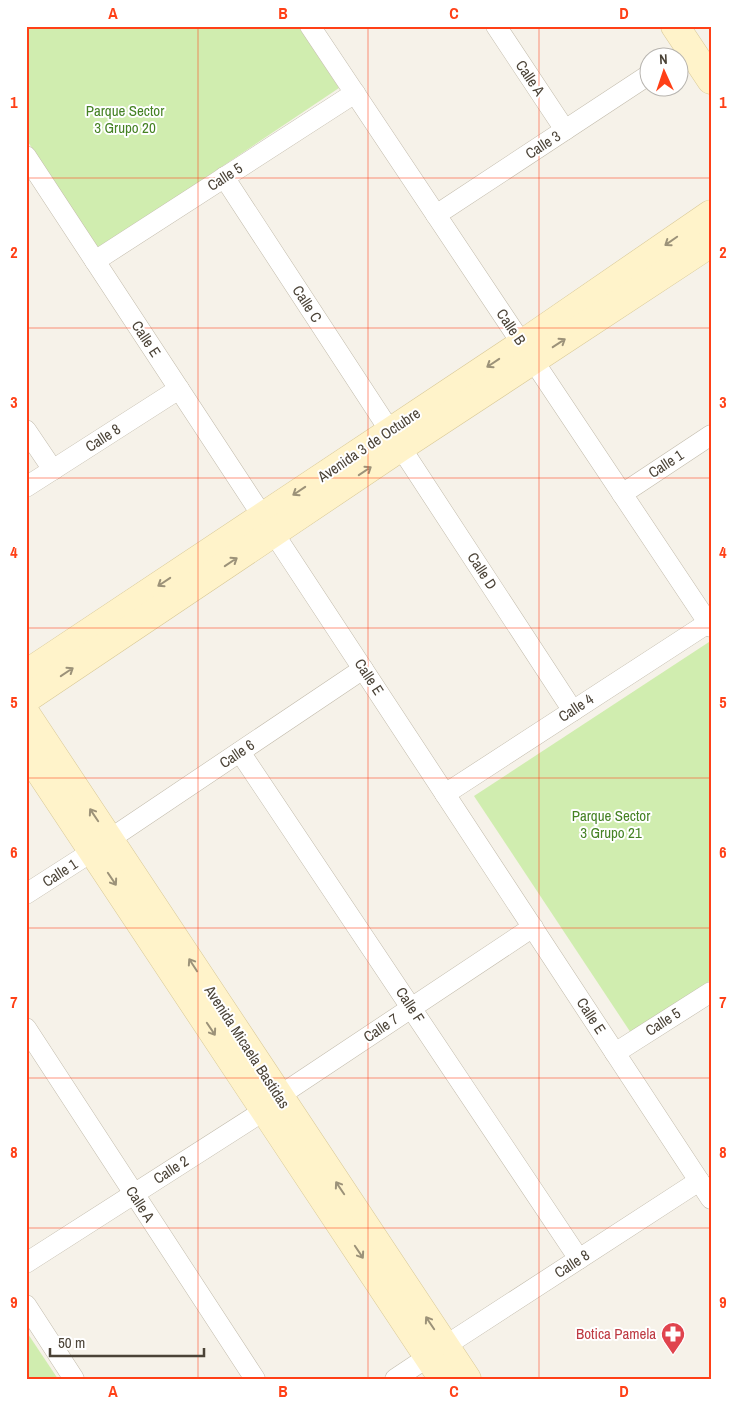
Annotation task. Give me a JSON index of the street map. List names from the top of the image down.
{
  "streets": {
    "street": [
      "Calle A",
      "Calle 3",
      "Calle 5",
      "Calle C",
      "Calle B",
      "Calle E",
      "Calle 8",
      "Avenida 3 de Octubre",
      "Calle 1",
      "Calle D",
      "Calle 4",
      "Calle 6",
      "Calle F",
      "Calle 7",
      "Avenida Micaela Bastidas",
      "Calle 2"
    ]
  },
  "crossings": [
    ["Calle A", "Calle 3"],
    ["Calle A", "Calle 2"],
    ["Calle 3", "Calle B"],
    ["Calle 5", "Calle C"],
    ["Calle 5", "Calle B"],
    ["Calle 5", "Calle E"],
    ["Calle C", "Avenida 3 de Octubre"],
    ["Calle C", "Calle D"],
    ["Calle B", "Avenida 3 de Octubre"],
    ["Calle B", "Calle 1"],
    ["Calle B", "Calle 4"],
    ["Calle E", "Calle 8"],
    ["Calle E", "Avenida 3 de Octubre"],
    ["Calle E", "Calle 4"],
    ["Calle E", "Calle 6"],
    ["Calle E", "Calle 7"],
    ["Calle 8", "Calle F"],
    ["Calle 8", "Avenida Micaela Bastidas"],
    ["Avenida 3 de Octubre", "Calle D"],
    ["Calle 1", "Calle 6"],
    ["Calle 1", "Avenida Micaela Bastidas"],
    ["Calle D", "Calle 4"],
    ["Calle 6", "Calle F"],
    ["Calle 6", "Avenida Micaela Bastidas"],
    ["Calle F", "Calle 7"],
    ["Calle 7", "Avenida Micaela Bastidas"],
    ["Calle 7", "Calle 2"],
    ["Avenida Micaela Bastidas", "Calle 2"]
  ],
  "parks": ["Parque Sector 3 Grupo 20", "Parque Sector 3 Grupo 21"],
  "places": {
    "pharmacy": ["Botica Pamela"]
  },
  "scale_bar": "50 m",
  "north": "top",
  "grid": {
    "columns": [
      "A",
      "B",
      "C",
      "D"
    ],
    "rows": [
      "1",
      "2",
      "3",
      "4",
      "5",
      "6",
      "7",
      "8",
      "9"
    ]
  }
}
